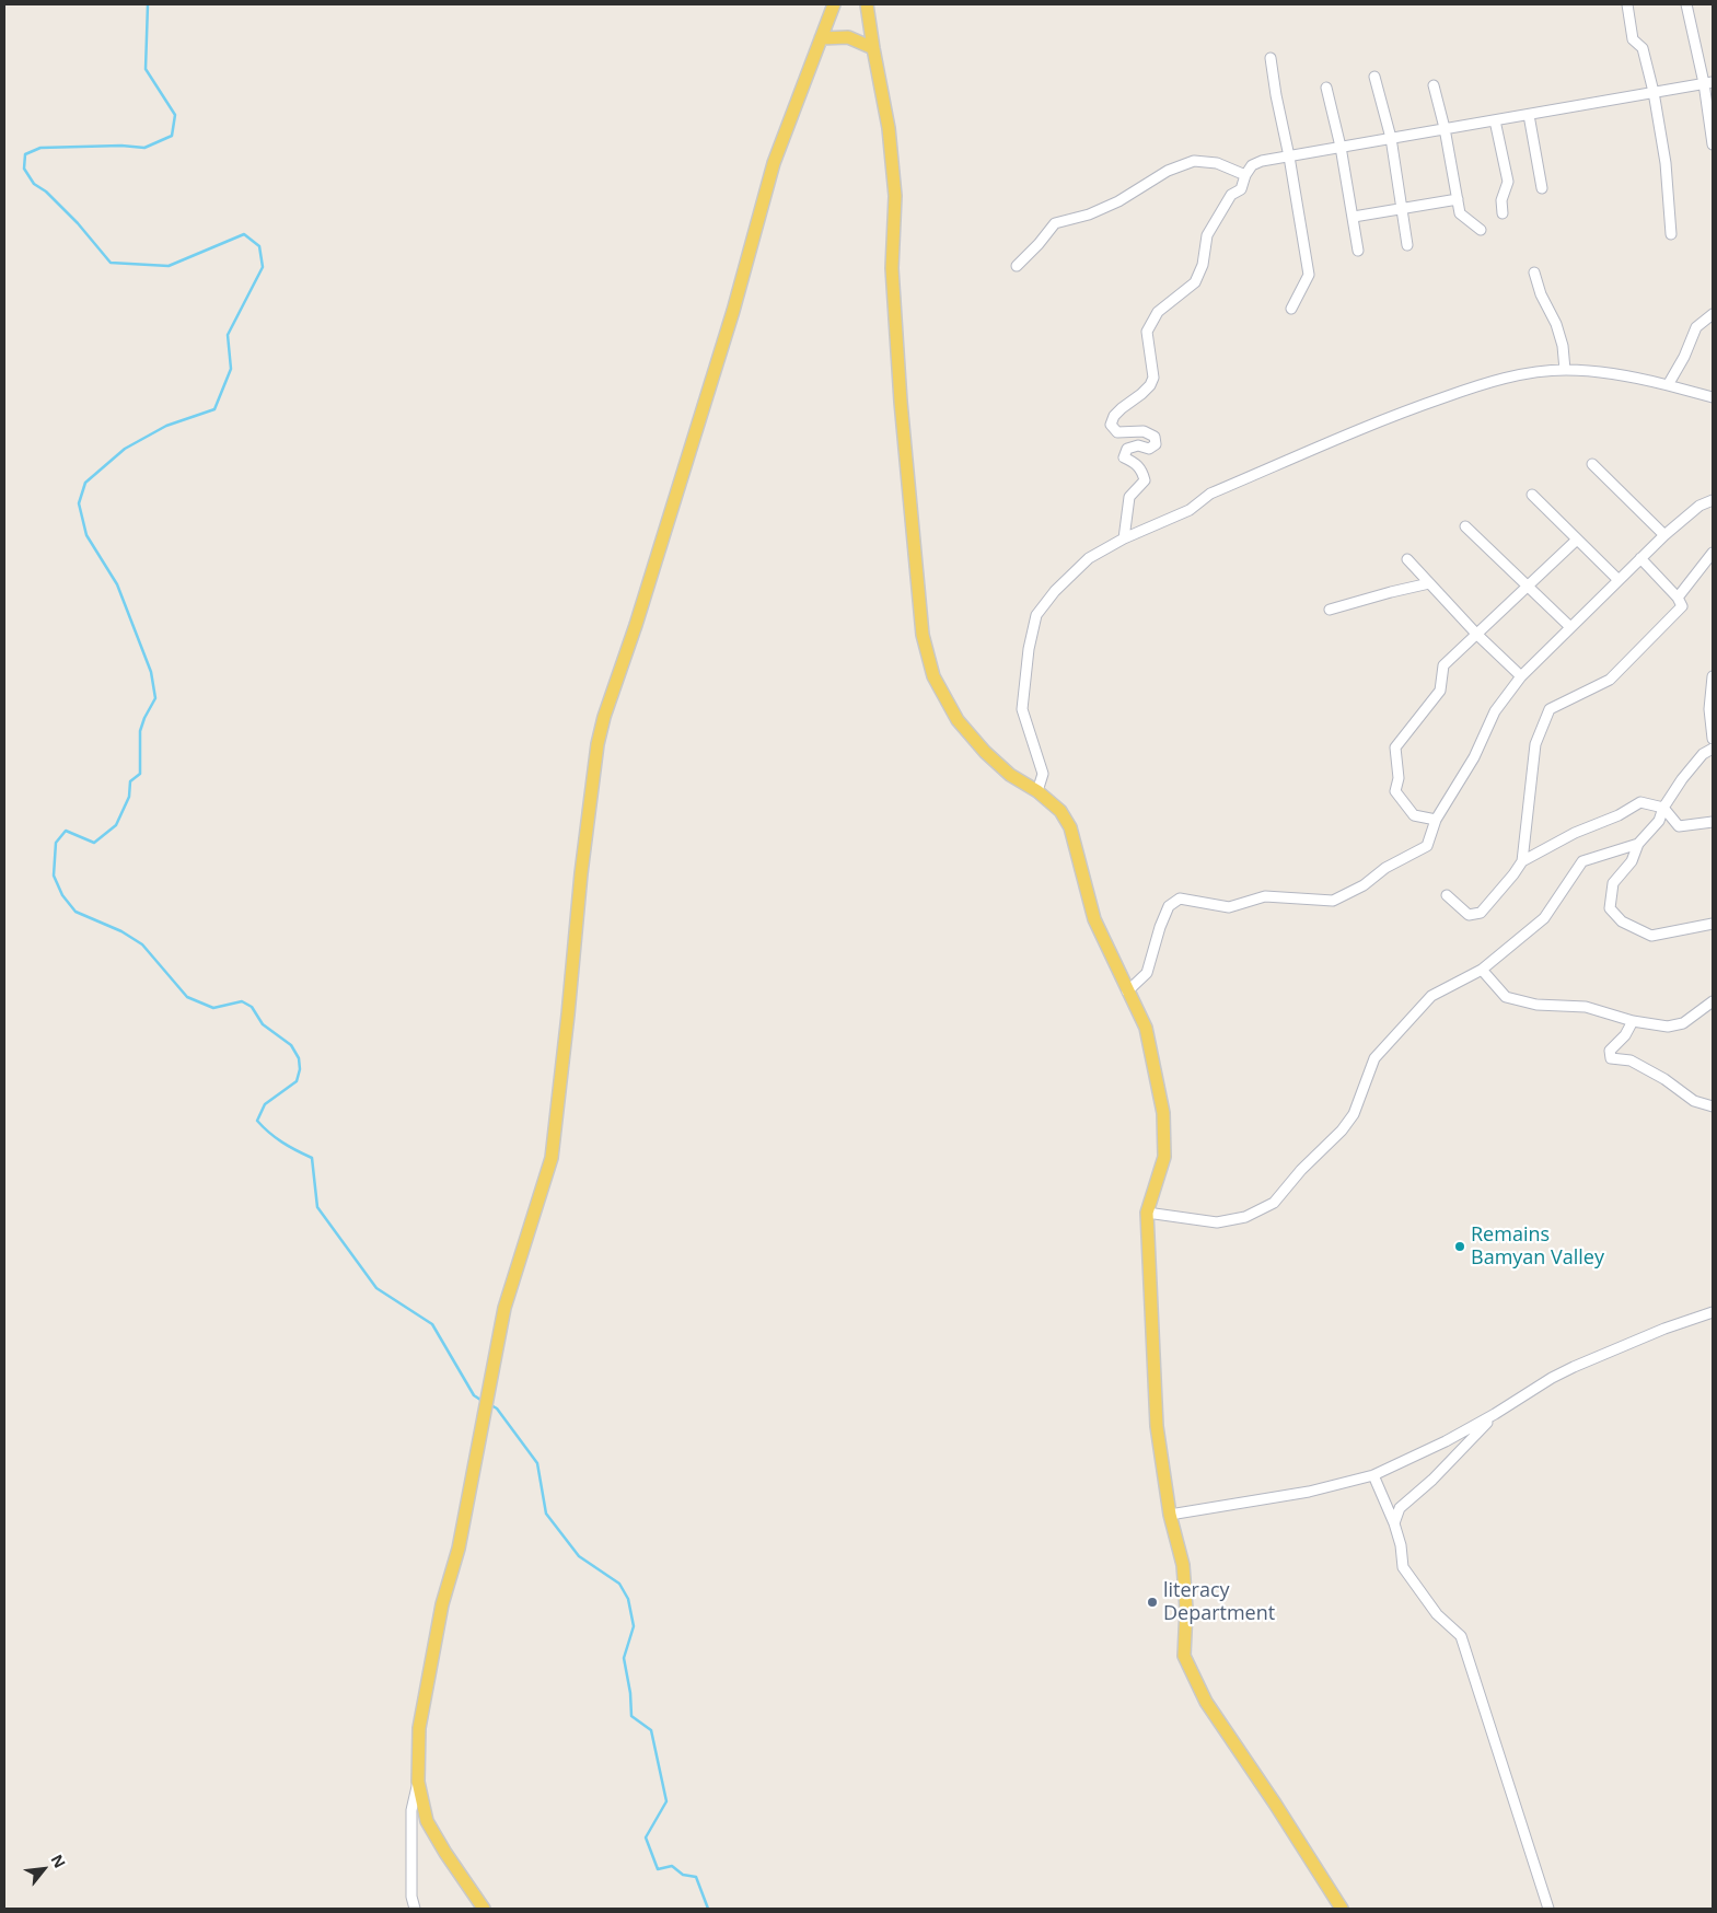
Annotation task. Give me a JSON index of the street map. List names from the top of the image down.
{
  "places": ["Remains Bamyan Valley", "literacy Department"],
  "north": "top right"
}
